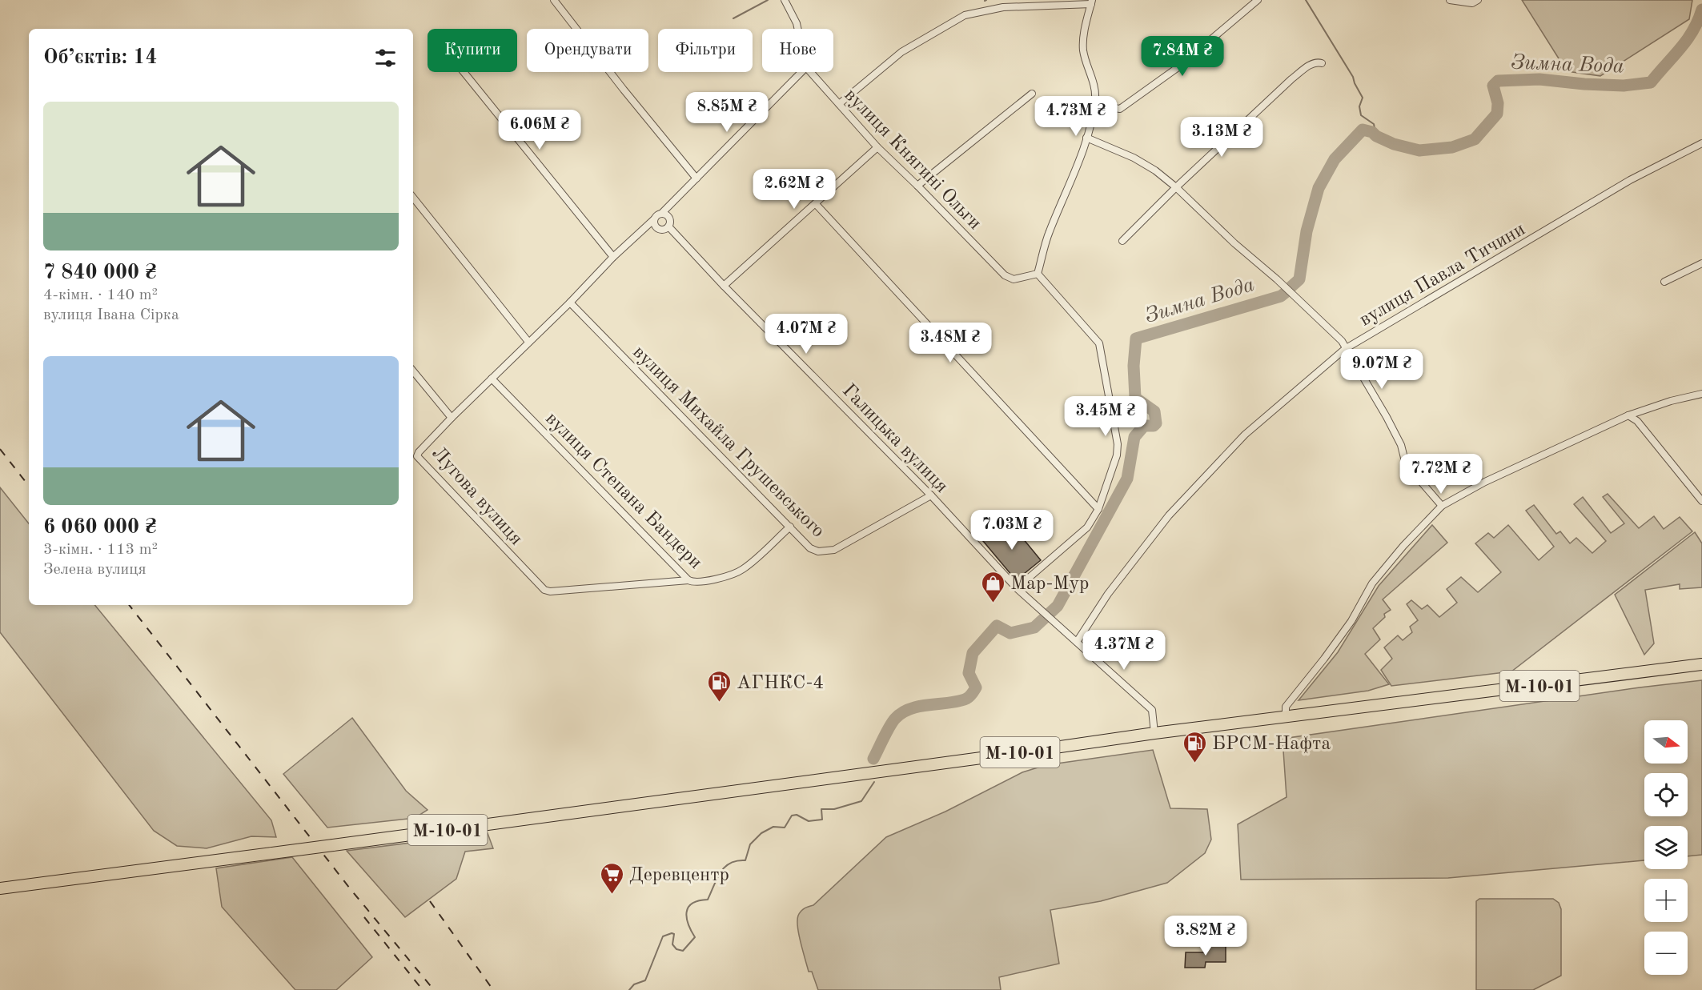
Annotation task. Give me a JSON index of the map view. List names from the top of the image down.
{
  "streets": {
    "highway": ["М-10-01"],
    "street": [
      "вулиця Княгині Ольги",
      "вулиця Павла Тичини",
      "Галицька вулиця",
      "вулиця Михайла Грушевського",
      "вулиця Степана Бандери",
      "Лугова вулиця"
    ]
  },
  "crossings": [
    ["вулиця Павла Тичини", "Галицька вулиця"],
    ["Галицька вулиця", "вулиця Михайла Грушевського"],
    ["Галицька вулиця", "Лугова вулиця"],
    ["Галицька вулиця", "М-10-01"],
    ["вулиця Михайла Грушевського", "вулиця Степана Бандери"],
    ["вулиця Михайла Грушевського", "Лугова вулиця"],
    ["вулиця Степана Бандери", "Лугова вулиця"]
  ],
  "water": ["Зимна Вода"],
  "places": {
    "shop": ["Мар-Мур"],
    "fuel station": ["АГНКС-4", "БРСМ-Нафта"],
    "supermarket": ["Деревцентр"]
  },
  "north": "right",
  "page": {
    "chip": [
      "Купити",
      "Орендувати",
      "Фільтри",
      "Нове"
    ],
    "heading": "Об’єктів: 14",
    "price": [
      "7.84M ₴",
      "8.85M ₴",
      "4.73M ₴",
      "6.06M ₴",
      "3.13M ₴",
      "2.62M ₴",
      "4.07M ₴",
      "3.48M ₴",
      "9.07M ₴",
      "3.45M ₴",
      "7.72M ₴",
      "7.03M ₴",
      "4.37M ₴",
      "3.82M ₴"
    ],
    "list": [
      {
        "name": "7 840 000 ₴",
        "note": "4-кімн. · 140 m² · вулиця Івана Сірка"
      },
      {
        "name": "6 060 000 ₴",
        "note": "3-кімн. · 113 m² · Зелена вулиця"
      }
    ],
    "map_buttons": ["+", "−"]
  }
}
